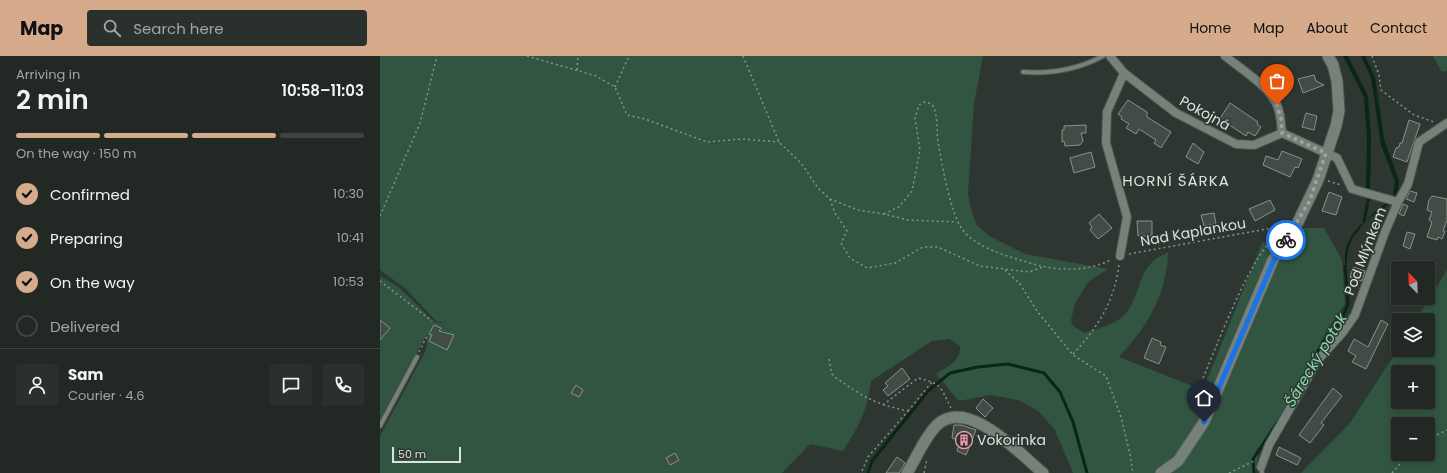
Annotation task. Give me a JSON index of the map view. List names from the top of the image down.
{
  "streets": {
    "street": ["Pokojná", "Pod Mlýnkem"],
    "path": ["Nad Kaplankou"]
  },
  "districts": ["HORNÍ ŠÁRKA"],
  "water": ["Šárecký potok"],
  "places": {
    "building": ["Vokorinka"]
  },
  "scale_bar": "50 m",
  "north": "top left",
  "page": {
    "header": "Map",
    "search": "Search here",
    "nav": [
      "Home",
      "Map",
      "About",
      "Contact"
    ],
    "heading": ["2 min", "Arriving in", "10:58–11:03"],
    "panel": ["Sam", "Courier · 4.6"],
    "bar": "On the way · 150 m",
    "list": [
      ["Confirmed", "10:30"],
      ["Preparing", "10:41"],
      ["On the way", "10:53"],
      "Delivered"
    ],
    "map_buttons": ["+", "−"],
    "scale": "50 m"
  }
}
